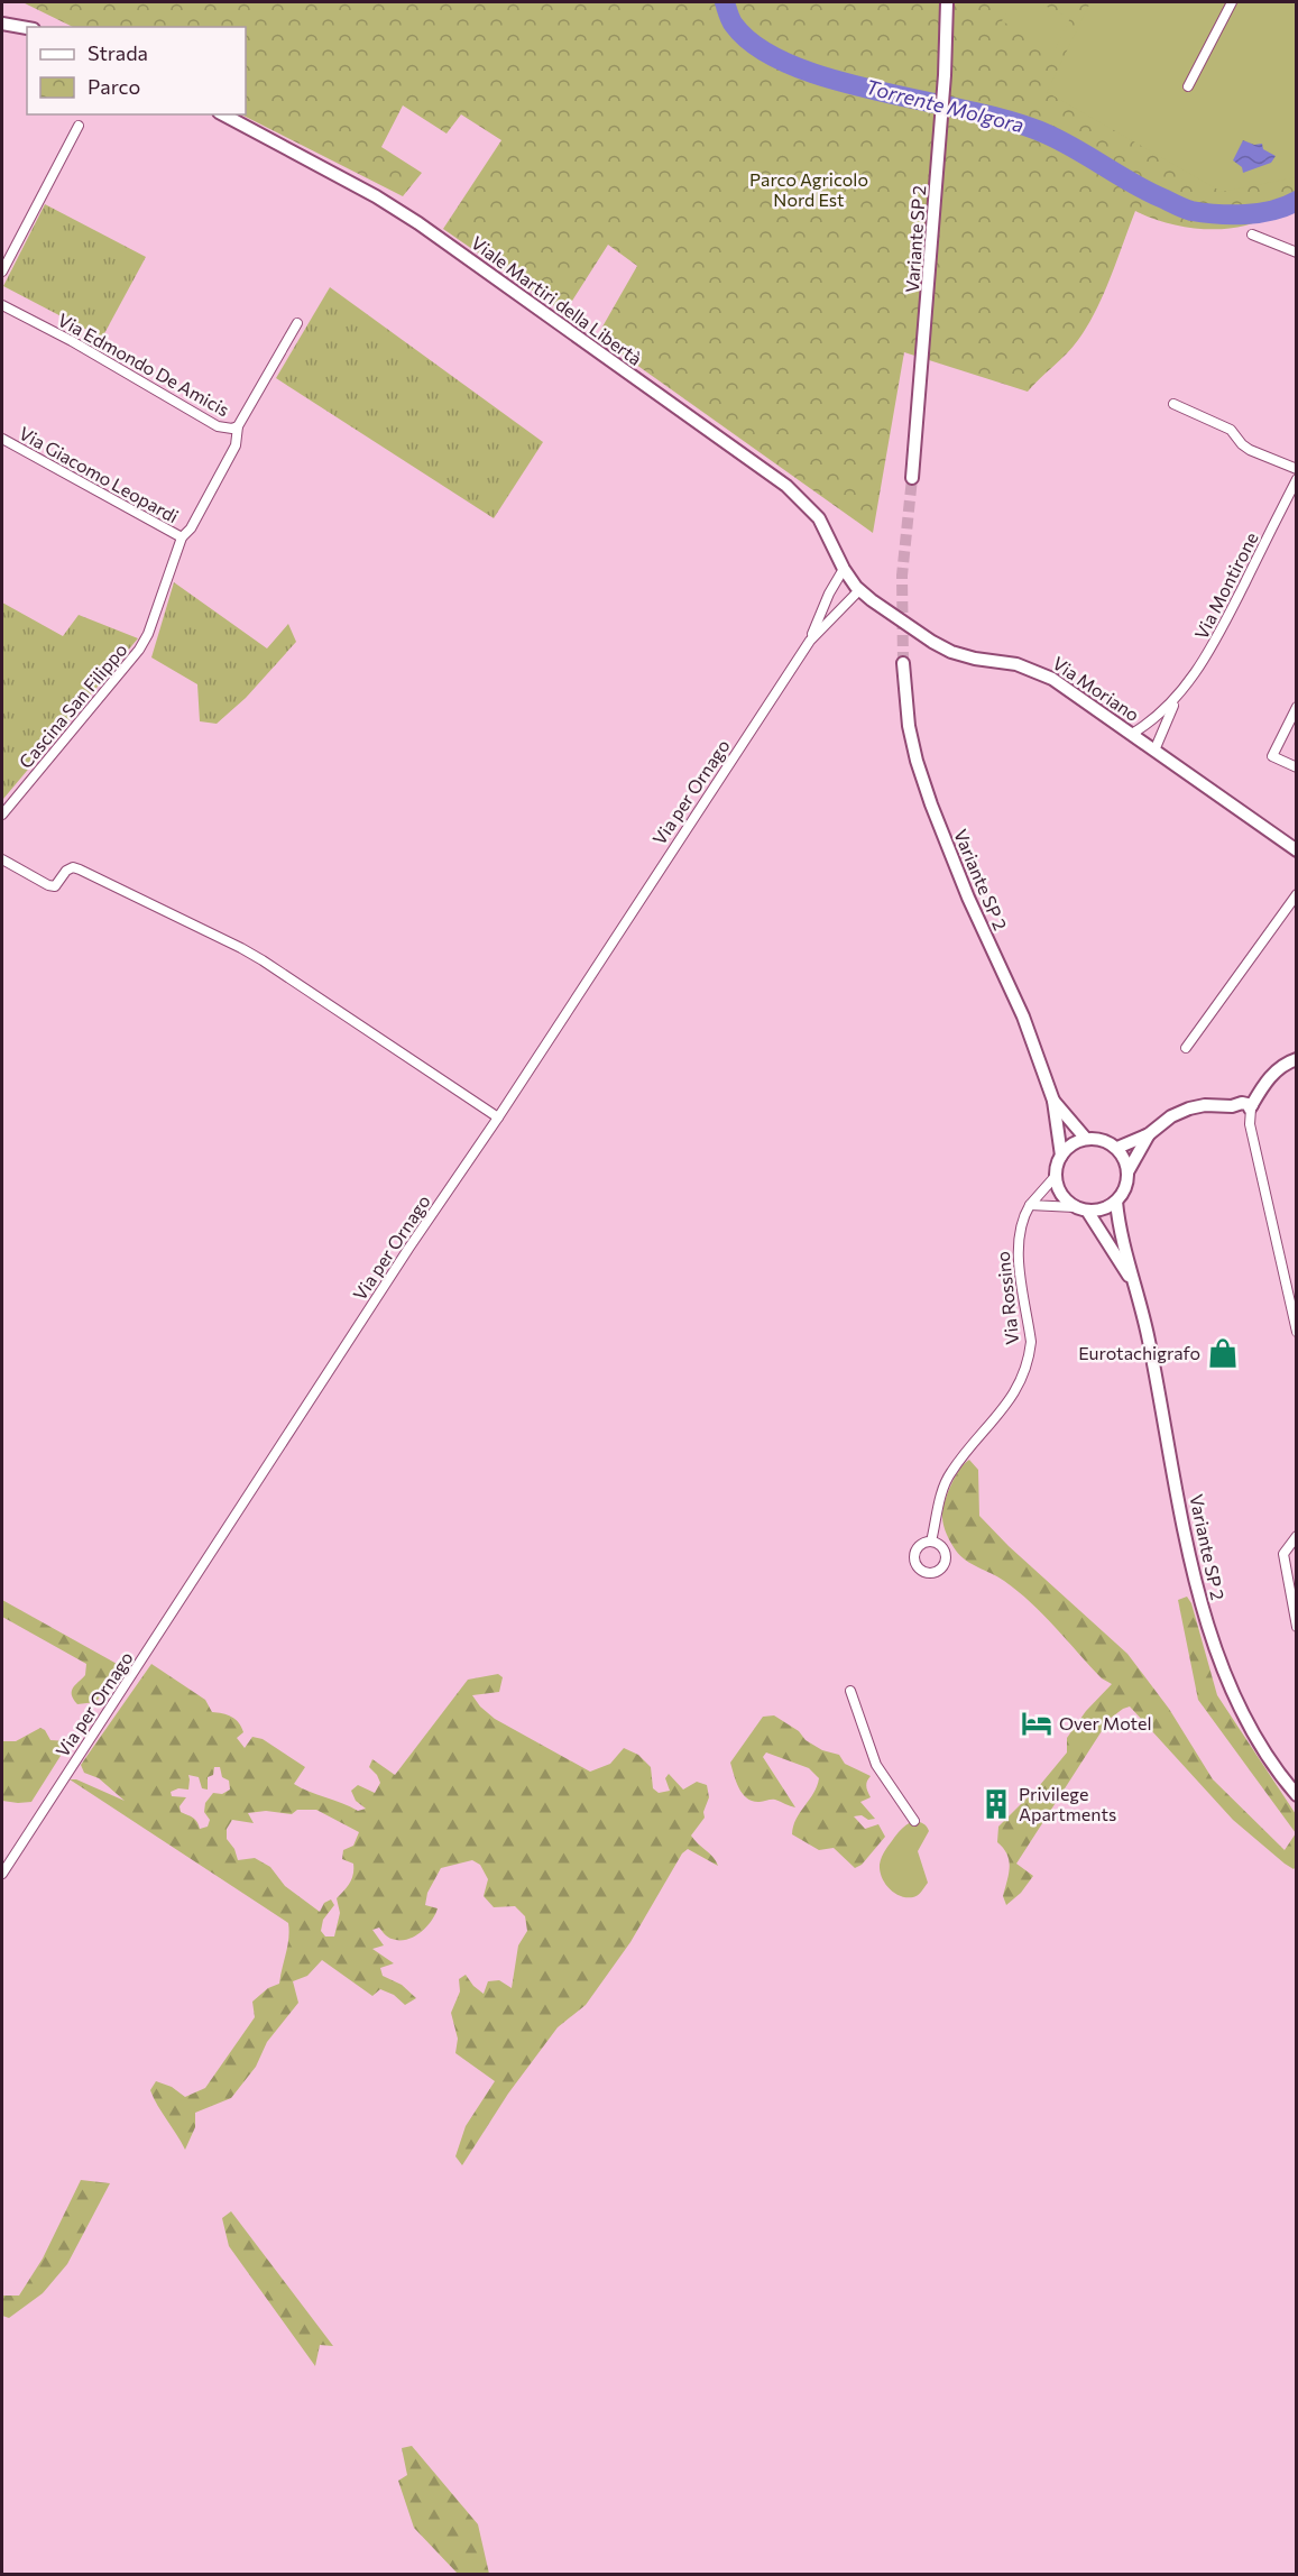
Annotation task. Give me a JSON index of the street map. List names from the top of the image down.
{
  "streets": {
    "main road": ["Variante SP 2", "Viale Martiri della Libertà", "Via Moriano"],
    "street": [
      "Via Edmondo De Amicis",
      "Via Giacomo Leopardi",
      "Via Montirone",
      "Cascina San Filippo",
      "Via per Ornago",
      "Via Rossino"
    ]
  },
  "crossings": [
    ["Variante SP 2", "Via Rossino"],
    ["Viale Martiri della Libertà", "Via Moriano"],
    ["Viale Martiri della Libertà", "Via per Ornago"],
    ["Via Edmondo De Amicis", "Cascina San Filippo"],
    ["Via Giacomo Leopardi", "Cascina San Filippo"],
    ["Via Moriano", "Via per Ornago"]
  ],
  "water": ["Torrente Molgora"],
  "parks": ["Parco Agricolo Nord Est"],
  "places": {
    "shop": ["Eurotachigrafo"],
    "hotel": ["Over Motel"],
    "building": ["Privilege Apartments"]
  },
  "legend": ["Strada", "Parco"]
}
